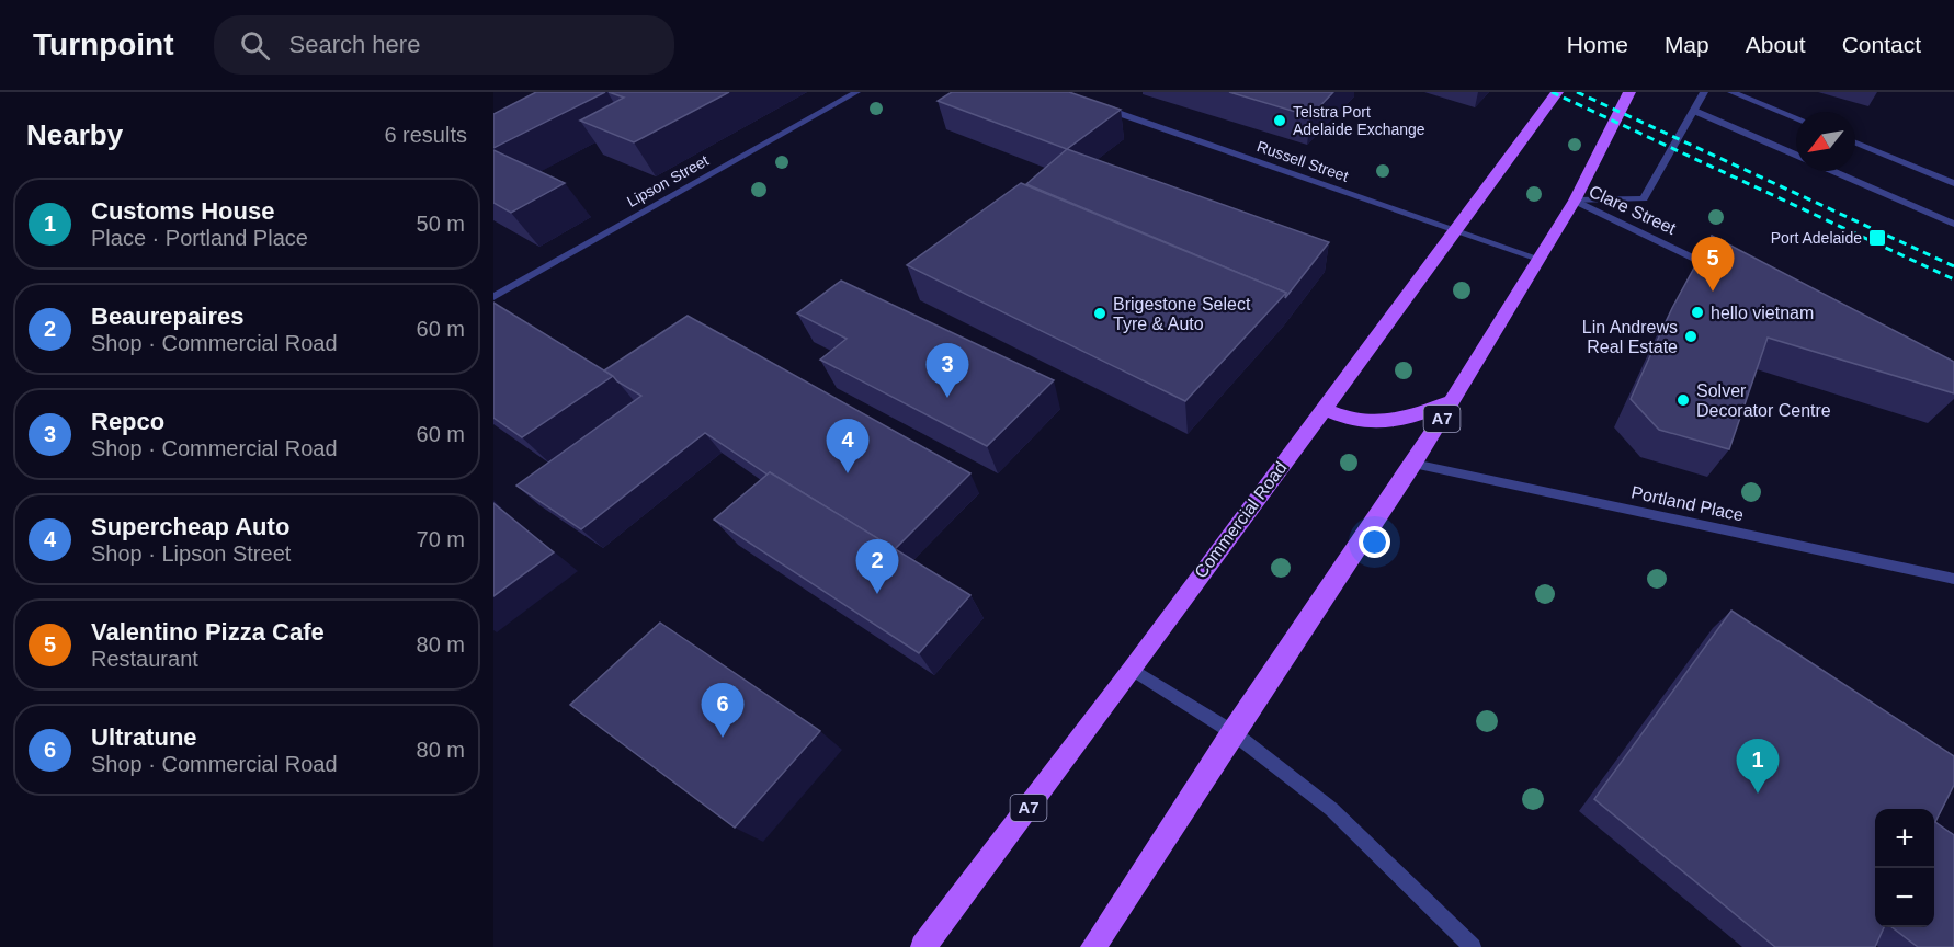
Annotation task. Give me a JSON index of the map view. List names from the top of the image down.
{
  "streets": {
    "main road": ["A7", "Commercial Road"],
    "street": [
      "Russell Street",
      "Lipson Street",
      "Clare Street",
      "Portland Place"
    ]
  },
  "crossings": [
    ["Russell Street", "A7"],
    ["Russell Street", "Commercial Road"],
    ["Clare Street", "A7"],
    ["A7", "Portland Place"]
  ],
  "places": {
    "other": [
      "Telstra Port Adelaide Exchange",
      "hello vietnam",
      "Brigestone Select Tyre & Auto",
      "Lin Andrews Real Estate",
      "Solver Decorator Centre"
    ],
    "transit": ["Port Adelaide"]
  },
  "north": "bottom left",
  "page": {
    "header": "Turnpoint",
    "search": "Search here",
    "nav": [
      "Home",
      "Map",
      "About",
      "Contact"
    ],
    "heading": ["Nearby", "6 results"],
    "list": [
      {
        "mark": "1",
        "name": "Customs House",
        "note": "Place · Portland Place",
        "value": "50 m"
      },
      {
        "mark": "2",
        "name": "Beaurepaires",
        "note": "Shop · Commercial Road",
        "value": "60 m"
      },
      {
        "mark": "3",
        "name": "Repco",
        "note": "Shop · Commercial Road",
        "value": "60 m"
      },
      {
        "mark": "4",
        "name": "Supercheap Auto",
        "note": "Shop · Lipson Street",
        "value": "70 m"
      },
      {
        "mark": "5",
        "name": "Valentino Pizza Cafe",
        "note": "Restaurant",
        "value": "80 m"
      },
      {
        "mark": "6",
        "name": "Ultratune",
        "note": "Shop · Commercial Road",
        "value": "80 m"
      }
    ],
    "pins": [
      "5",
      "3",
      "4",
      "2",
      "6",
      "1"
    ],
    "map_buttons": ["+", "−"]
  }
}
